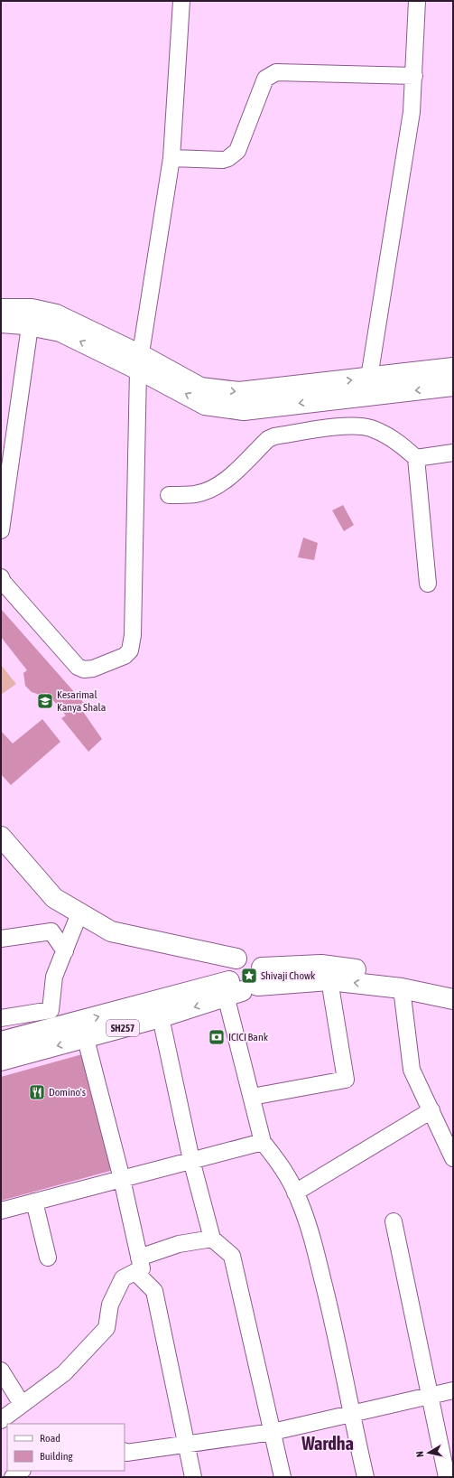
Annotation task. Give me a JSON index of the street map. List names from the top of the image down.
{
  "streets": {
    "main road": ["SH257"]
  },
  "districts": ["Wardha"],
  "places": {
    "school or university": ["Kesarimal Kanya Shala"],
    "place": ["Shivaji Chowk"],
    "bank": ["ICICI Bank"],
    "restaurant": ["Domino's"]
  },
  "legend": ["Road", "Building"],
  "north": "left"
}
